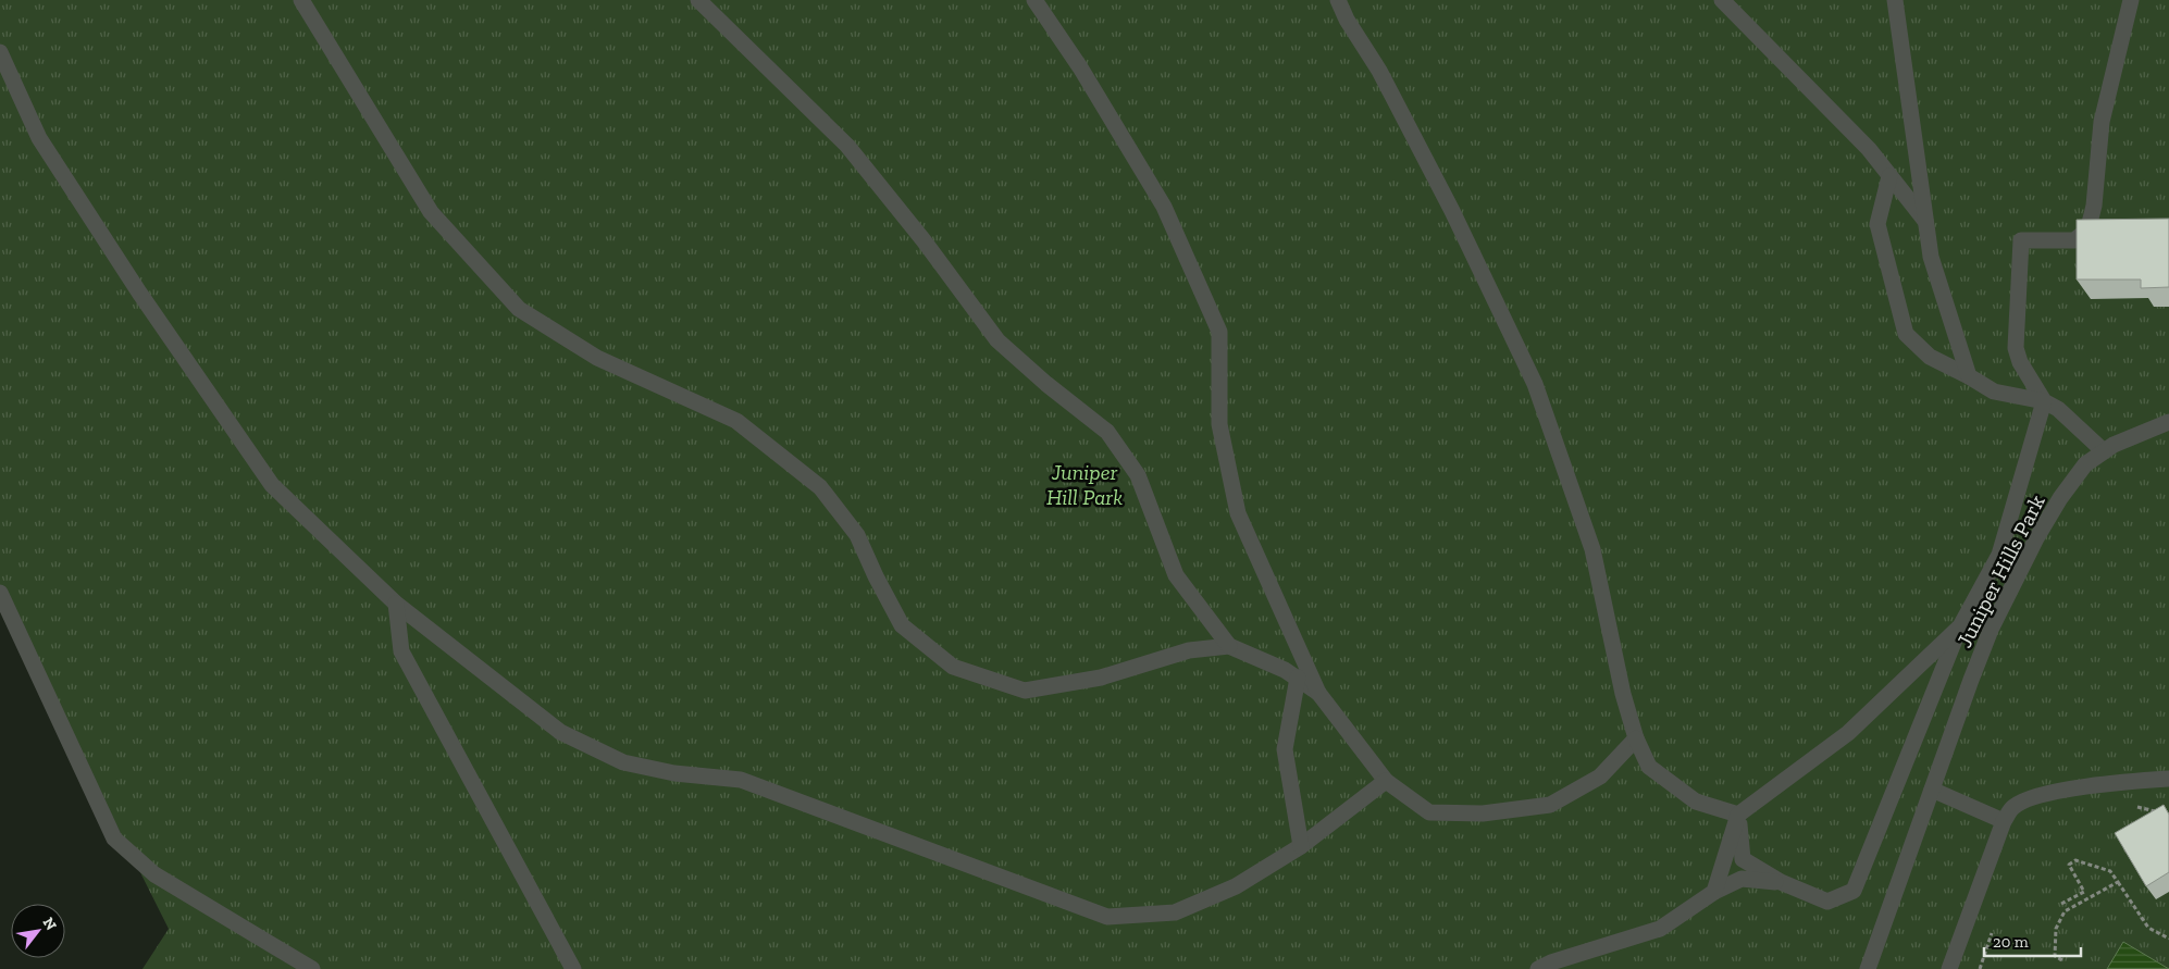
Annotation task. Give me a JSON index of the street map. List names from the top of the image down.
{
  "streets": {
    "lane": ["Juniper Hills Park"]
  },
  "parks": ["Juniper Hill Park"],
  "scale_bar": "20 m",
  "north": "top right"
}
